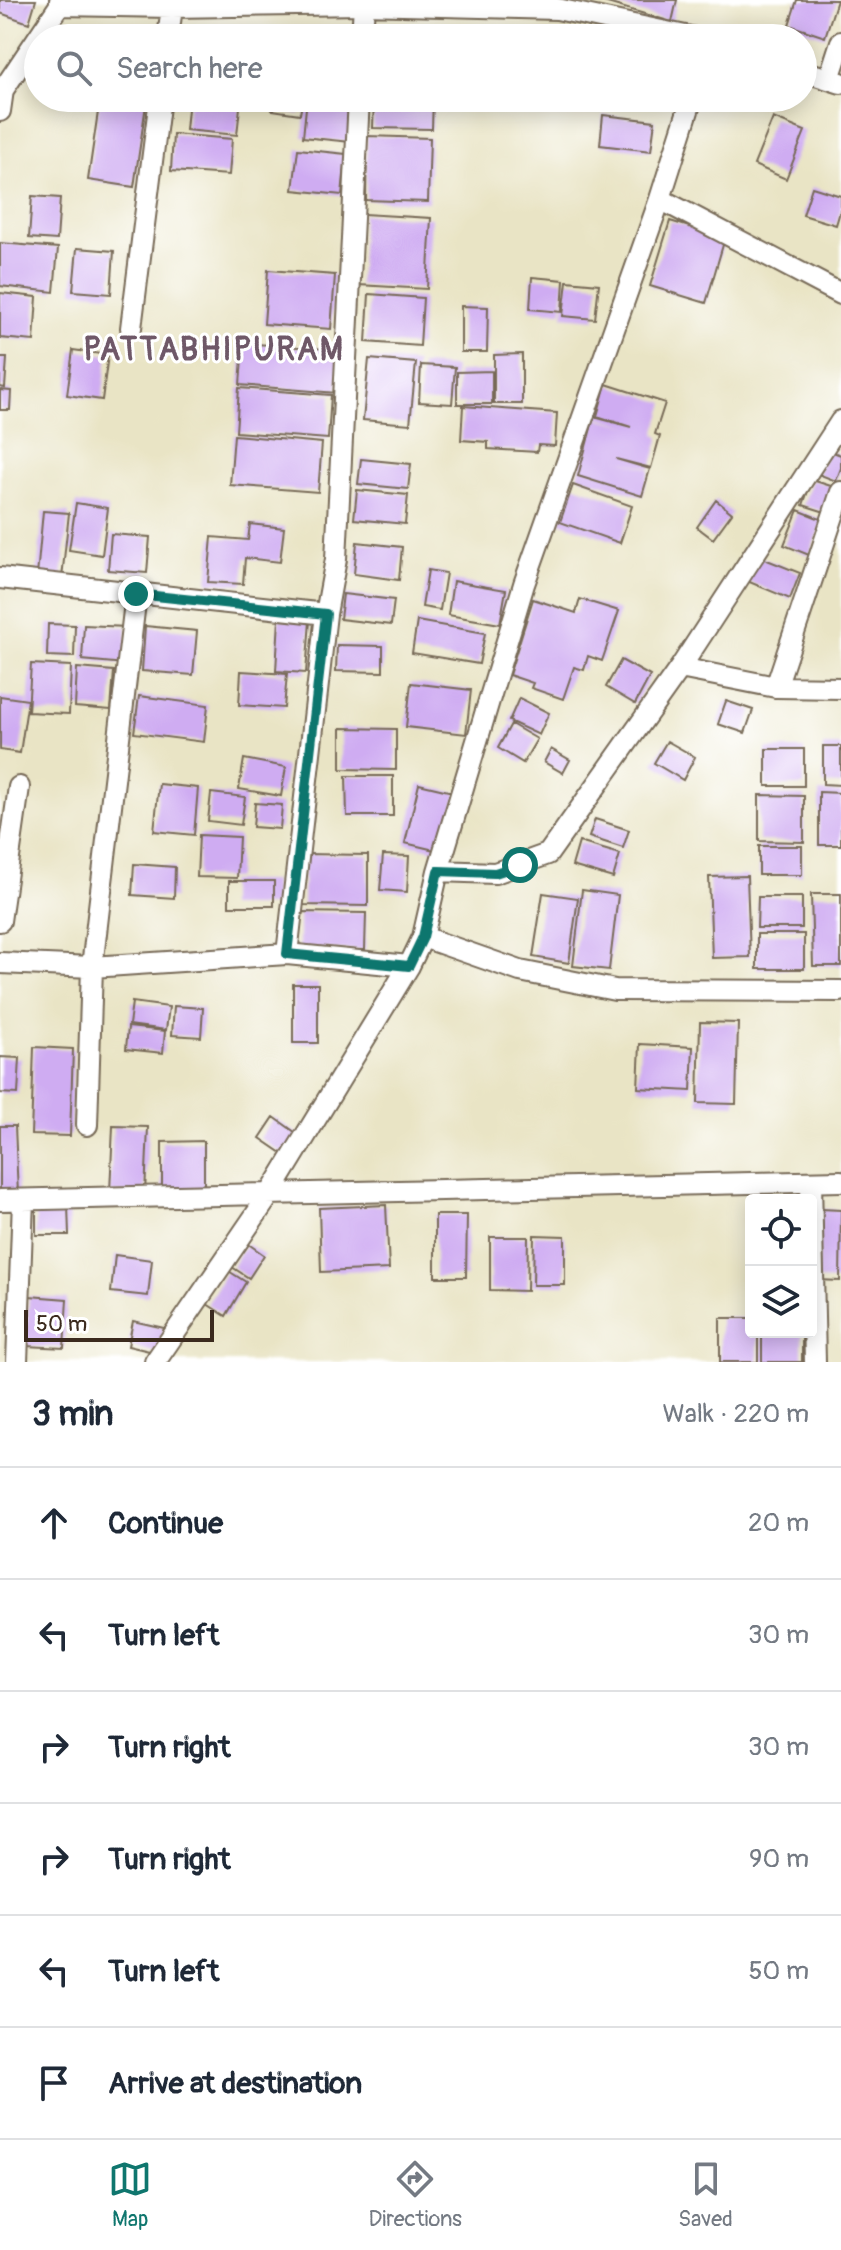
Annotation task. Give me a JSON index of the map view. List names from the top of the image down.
{
  "districts": ["PATTABHIPURAM"],
  "scale_bar": "50 m",
  "page": {
    "search": "Search here",
    "scale": "50 m",
    "heading": ["3 min", "Walk · 220 m"],
    "list": [
      ["Continue", "20 m"],
      ["Turn left", "30 m"],
      ["Turn right", "30 m"],
      ["Turn right", "90 m"],
      ["Turn left", "50 m"],
      "Arrive at destination"
    ],
    "nav": ["Map", "Directions", "Saved"]
  }
}
